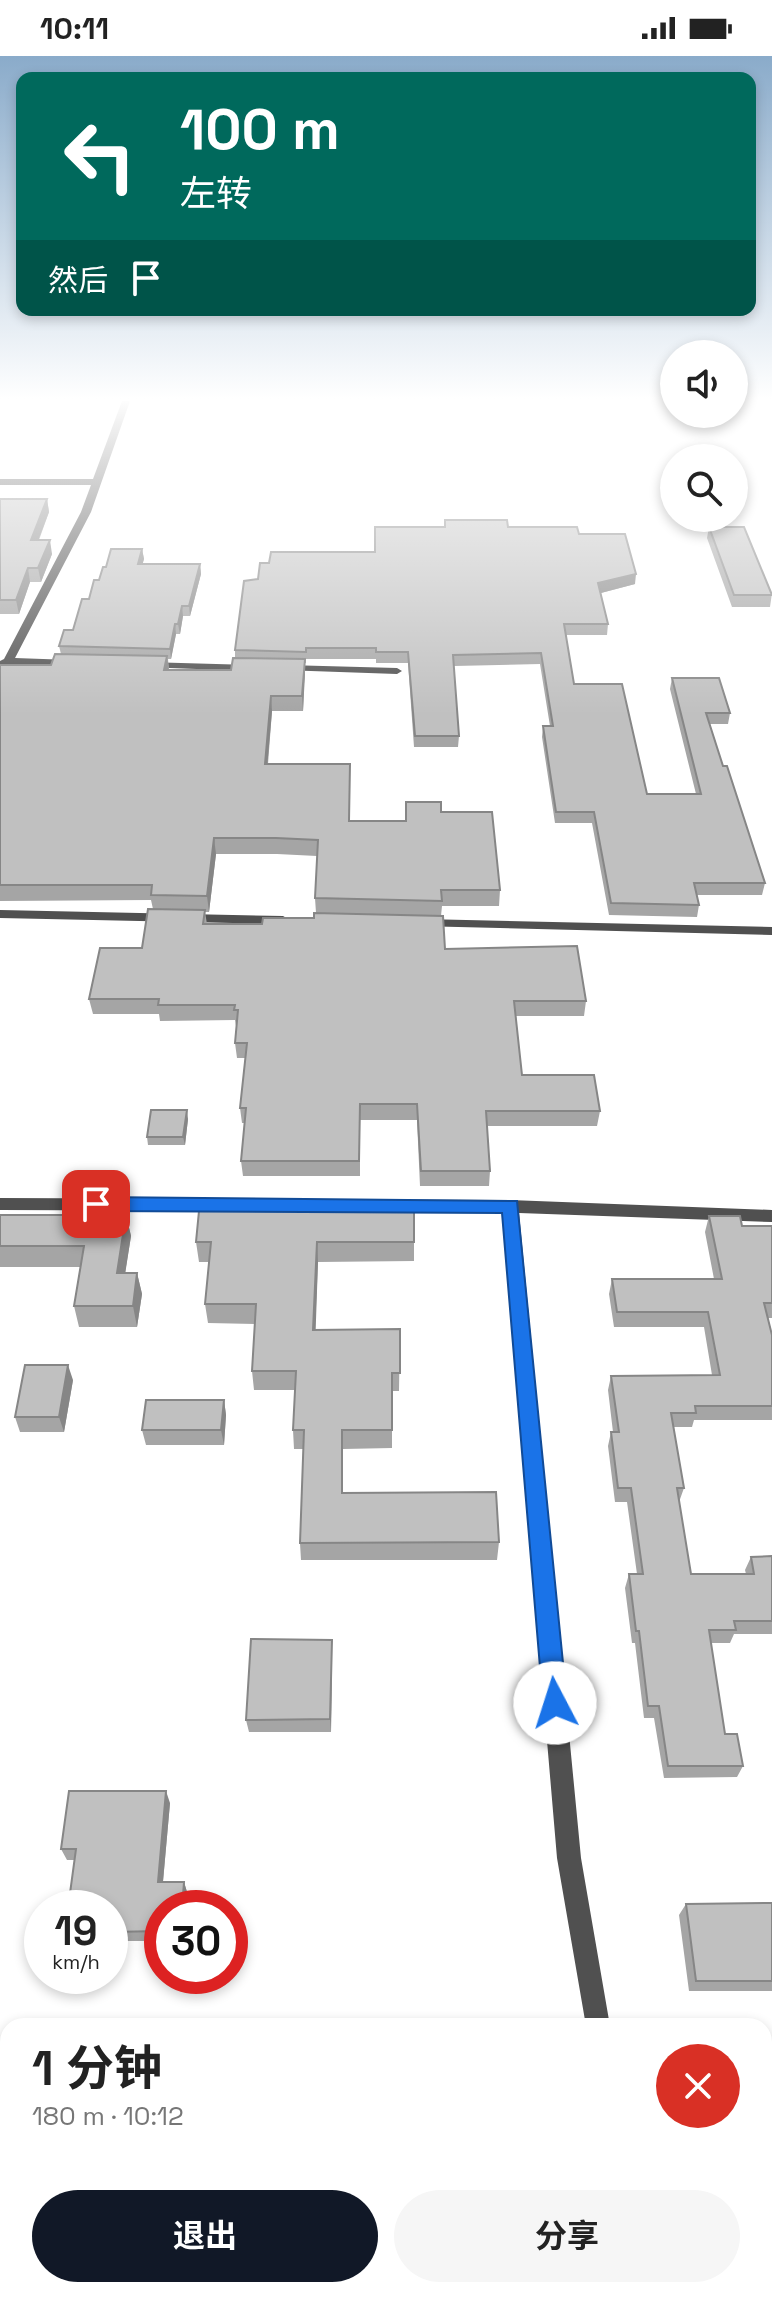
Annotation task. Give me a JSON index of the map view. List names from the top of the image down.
{
  "page": {
    "status": "10:11",
    "turn": ["100 m", "左转"],
    "then": "然后",
    "speed": "19 km/h",
    "limit": "30",
    "heading": ["1 分钟", "180 m · 10:12"],
    "buttons": ["退出", "分享"]
  }
}
